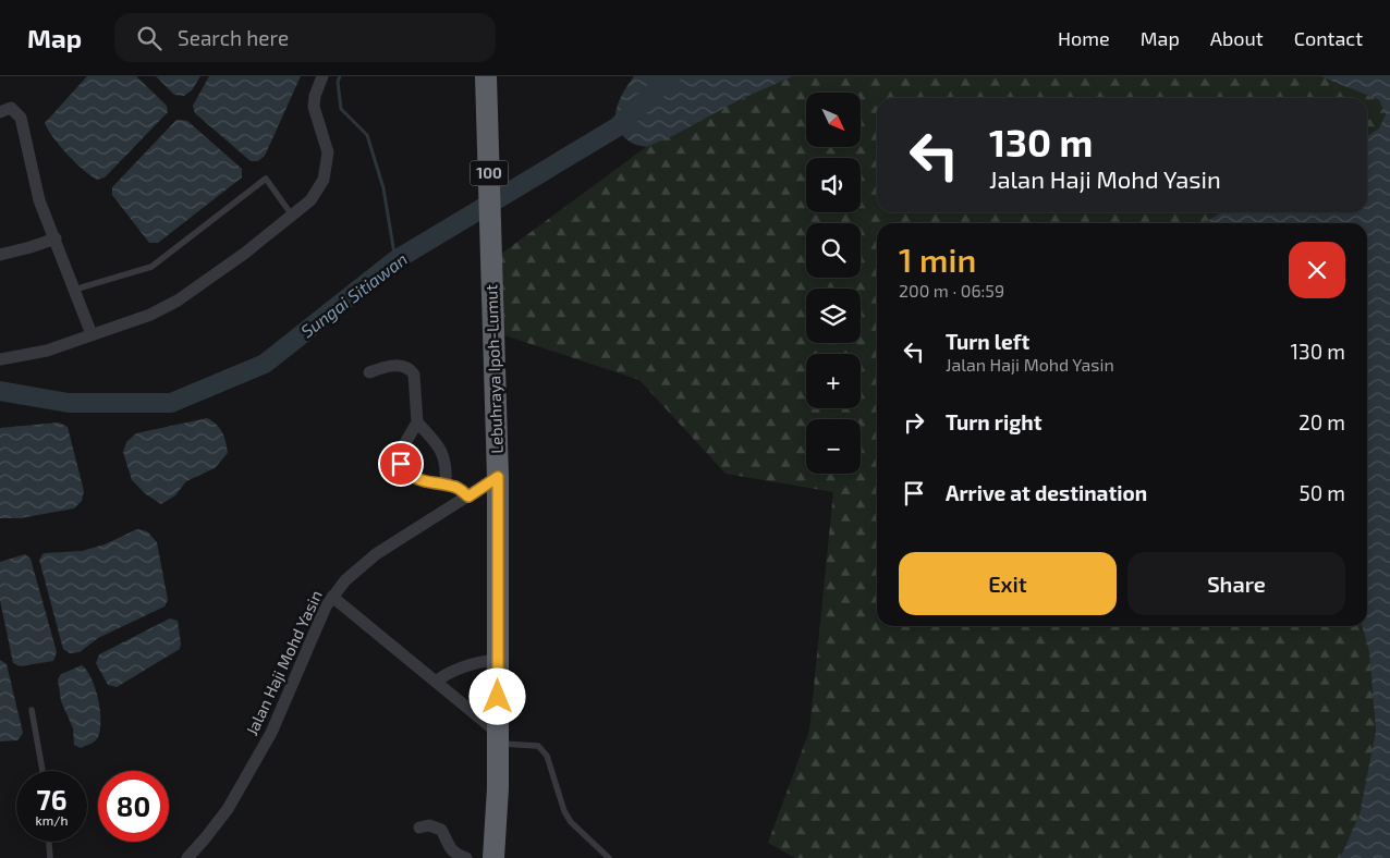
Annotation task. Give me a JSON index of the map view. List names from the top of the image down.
{
  "streets": {
    "highway": ["100", "Lebuhraya Ipoh-Lumut"],
    "street": ["Jalan Haji Mohd Yasin"]
  },
  "crossings": [
    ["Lebuhraya Ipoh-Lumut", "Jalan Haji Mohd Yasin"]
  ],
  "water": ["Sungai Sitiawan"],
  "north": "bottom right",
  "page": {
    "header": "Map",
    "search": "Search here",
    "nav": [
      "Home",
      "Map",
      "About",
      "Contact"
    ],
    "map_buttons": ["+", "−"],
    "turn": ["130 m", "Jalan Haji Mohd Yasin"],
    "heading": ["1 min", "200 m · 06:59"],
    "list": [
      {
        "name": "Turn left",
        "note": "Jalan Haji Mohd Yasin",
        "value": "130 m"
      },
      {
        "name": "Turn right",
        "value": "20 m"
      },
      {
        "name": "Arrive at destination",
        "value": "50 m"
      }
    ],
    "buttons": ["Exit", "Share"],
    "speed": "76 km/h",
    "limit": "80"
  }
}
